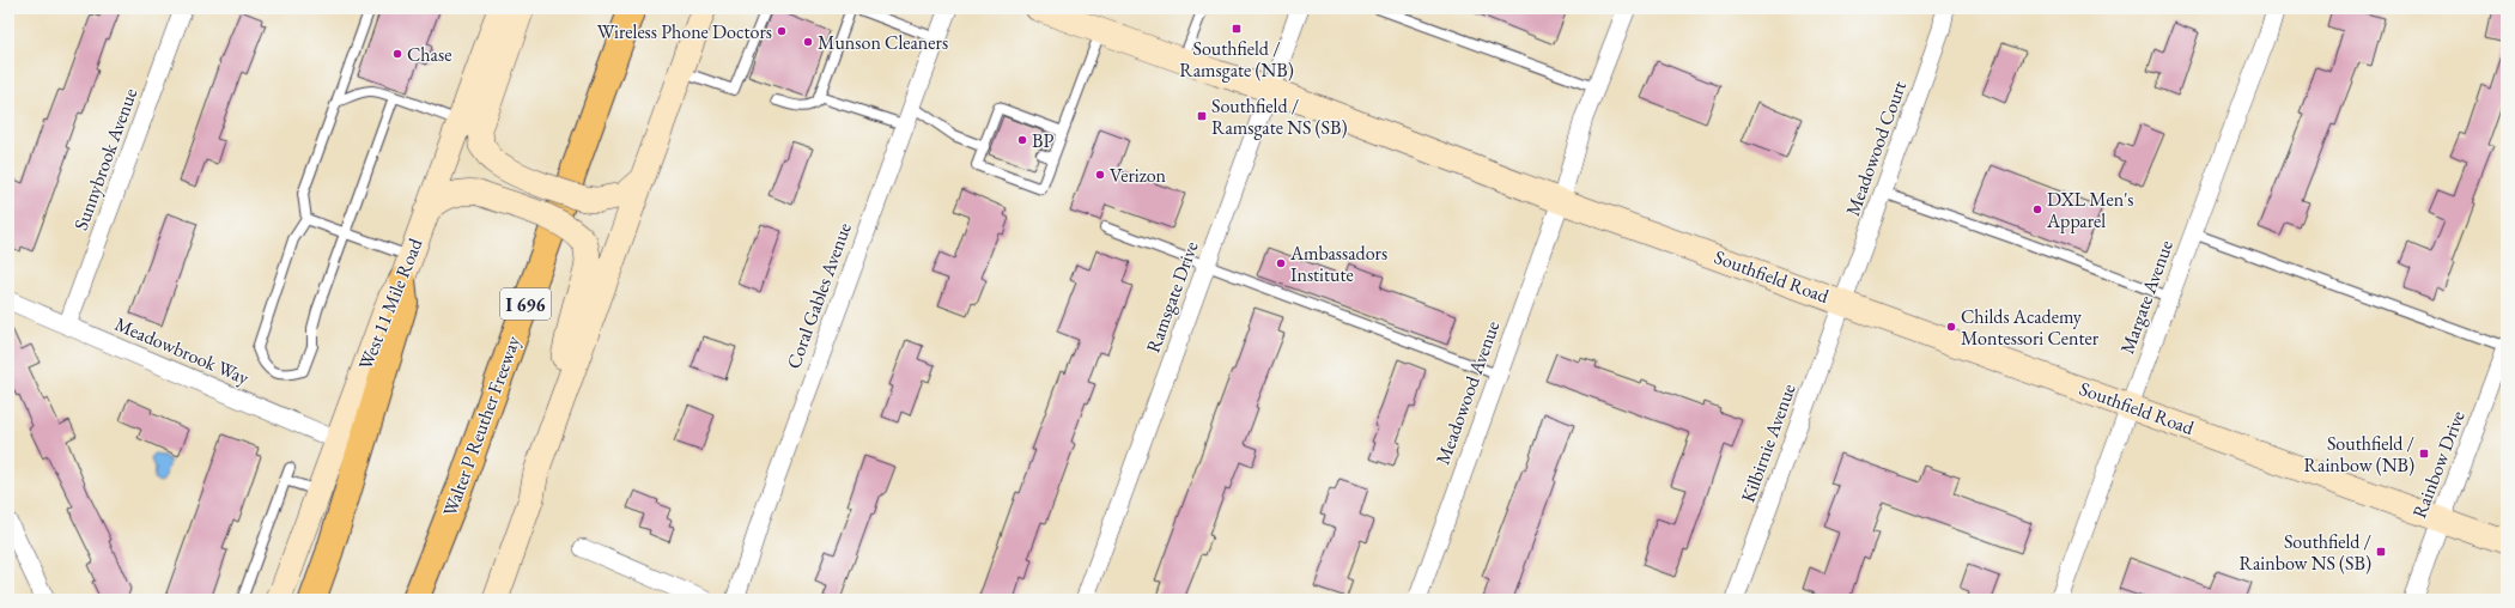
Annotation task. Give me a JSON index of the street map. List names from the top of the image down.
{
  "streets": {
    "highway": ["I 696", "Walter P Reuther Freeway"],
    "main road": ["Southfield Road", "West 11 Mile Road"],
    "street": [
      "Meadowood Court",
      "Sunnybrook Avenue",
      "Coral Gables Avenue",
      "Ramsgate Drive",
      "Margate Avenue",
      "Meadowbrook Way",
      "Meadowood Avenue",
      "Kilbirnie Avenue",
      "Rainbow Drive"
    ]
  },
  "crossings": [
    ["Meadowood Court", "Southfield Road"],
    ["Meadowood Court", "Kilbirnie Avenue"],
    ["Sunnybrook Avenue", "Meadowbrook Way"],
    ["Southfield Road", "Ramsgate Drive"],
    ["Southfield Road", "Margate Avenue"],
    ["Southfield Road", "Meadowood Avenue"],
    ["Southfield Road", "Kilbirnie Avenue"],
    ["Southfield Road", "Rainbow Drive"],
    ["West 11 Mile Road", "Meadowbrook Way"]
  ],
  "places": {
    "transit": [
      "Southfield / Ramsgate (NB)",
      "Southfield / Ramsgate NS (SB)",
      "Southfield / Rainbow (NB)",
      "Southfield / Rainbow NS (SB)"
    ],
    "other": [
      "Wireless Phone Doctors",
      "Munson Cleaners",
      "Chase",
      "BP",
      "Verizon",
      "DXL Men's Apparel",
      "Ambassadors Institute",
      "Childs Academy Montessori Center"
    ]
  }
}
